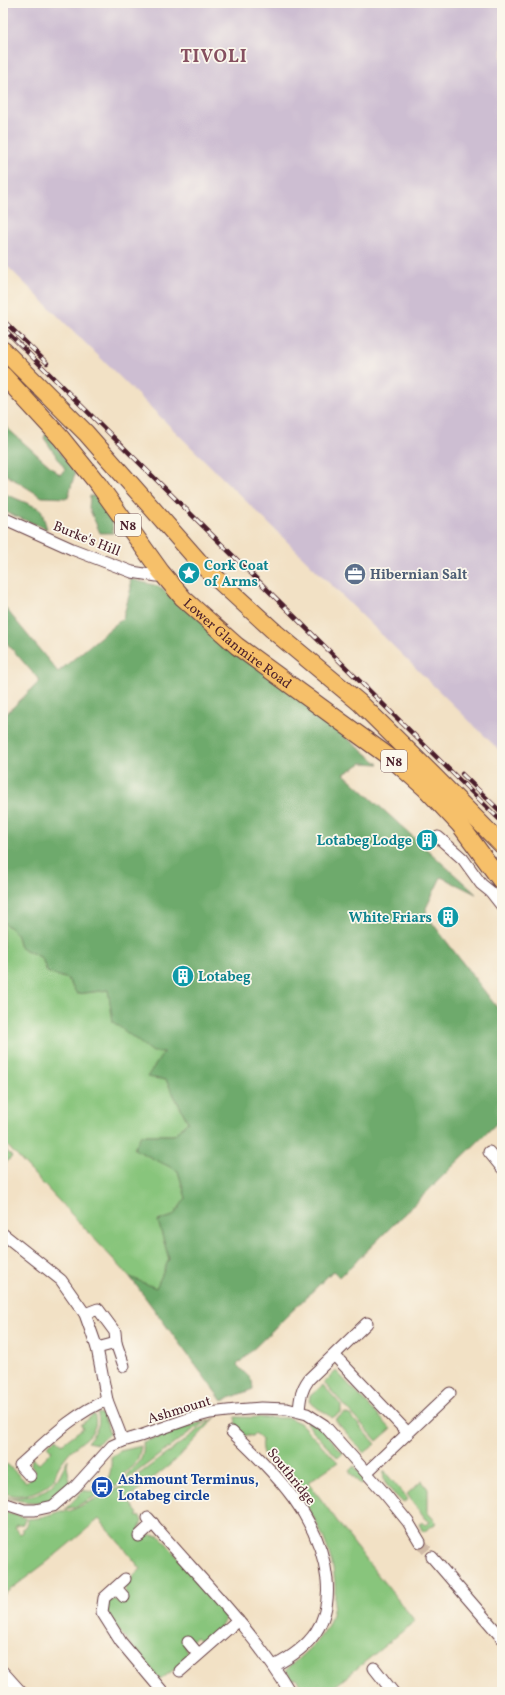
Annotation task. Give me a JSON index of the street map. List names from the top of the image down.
{
  "streets": {
    "highway": ["N8", "Lower Glanmire Road"],
    "street": ["Burke's Hill", "Ashmount", "Southridge"]
  },
  "crossings": [
    ["Burke's Hill", "Lower Glanmire Road"]
  ],
  "districts": ["TIVOLI"],
  "places": {
    "place": ["Cork Coat of Arms"],
    "office": ["Hibernian Salt"],
    "building": ["Lotabeg Lodge", "White Friars", "Lotabeg"],
    "bus stop": ["Ashmount Terminus, Lotabeg circle"]
  }
}
